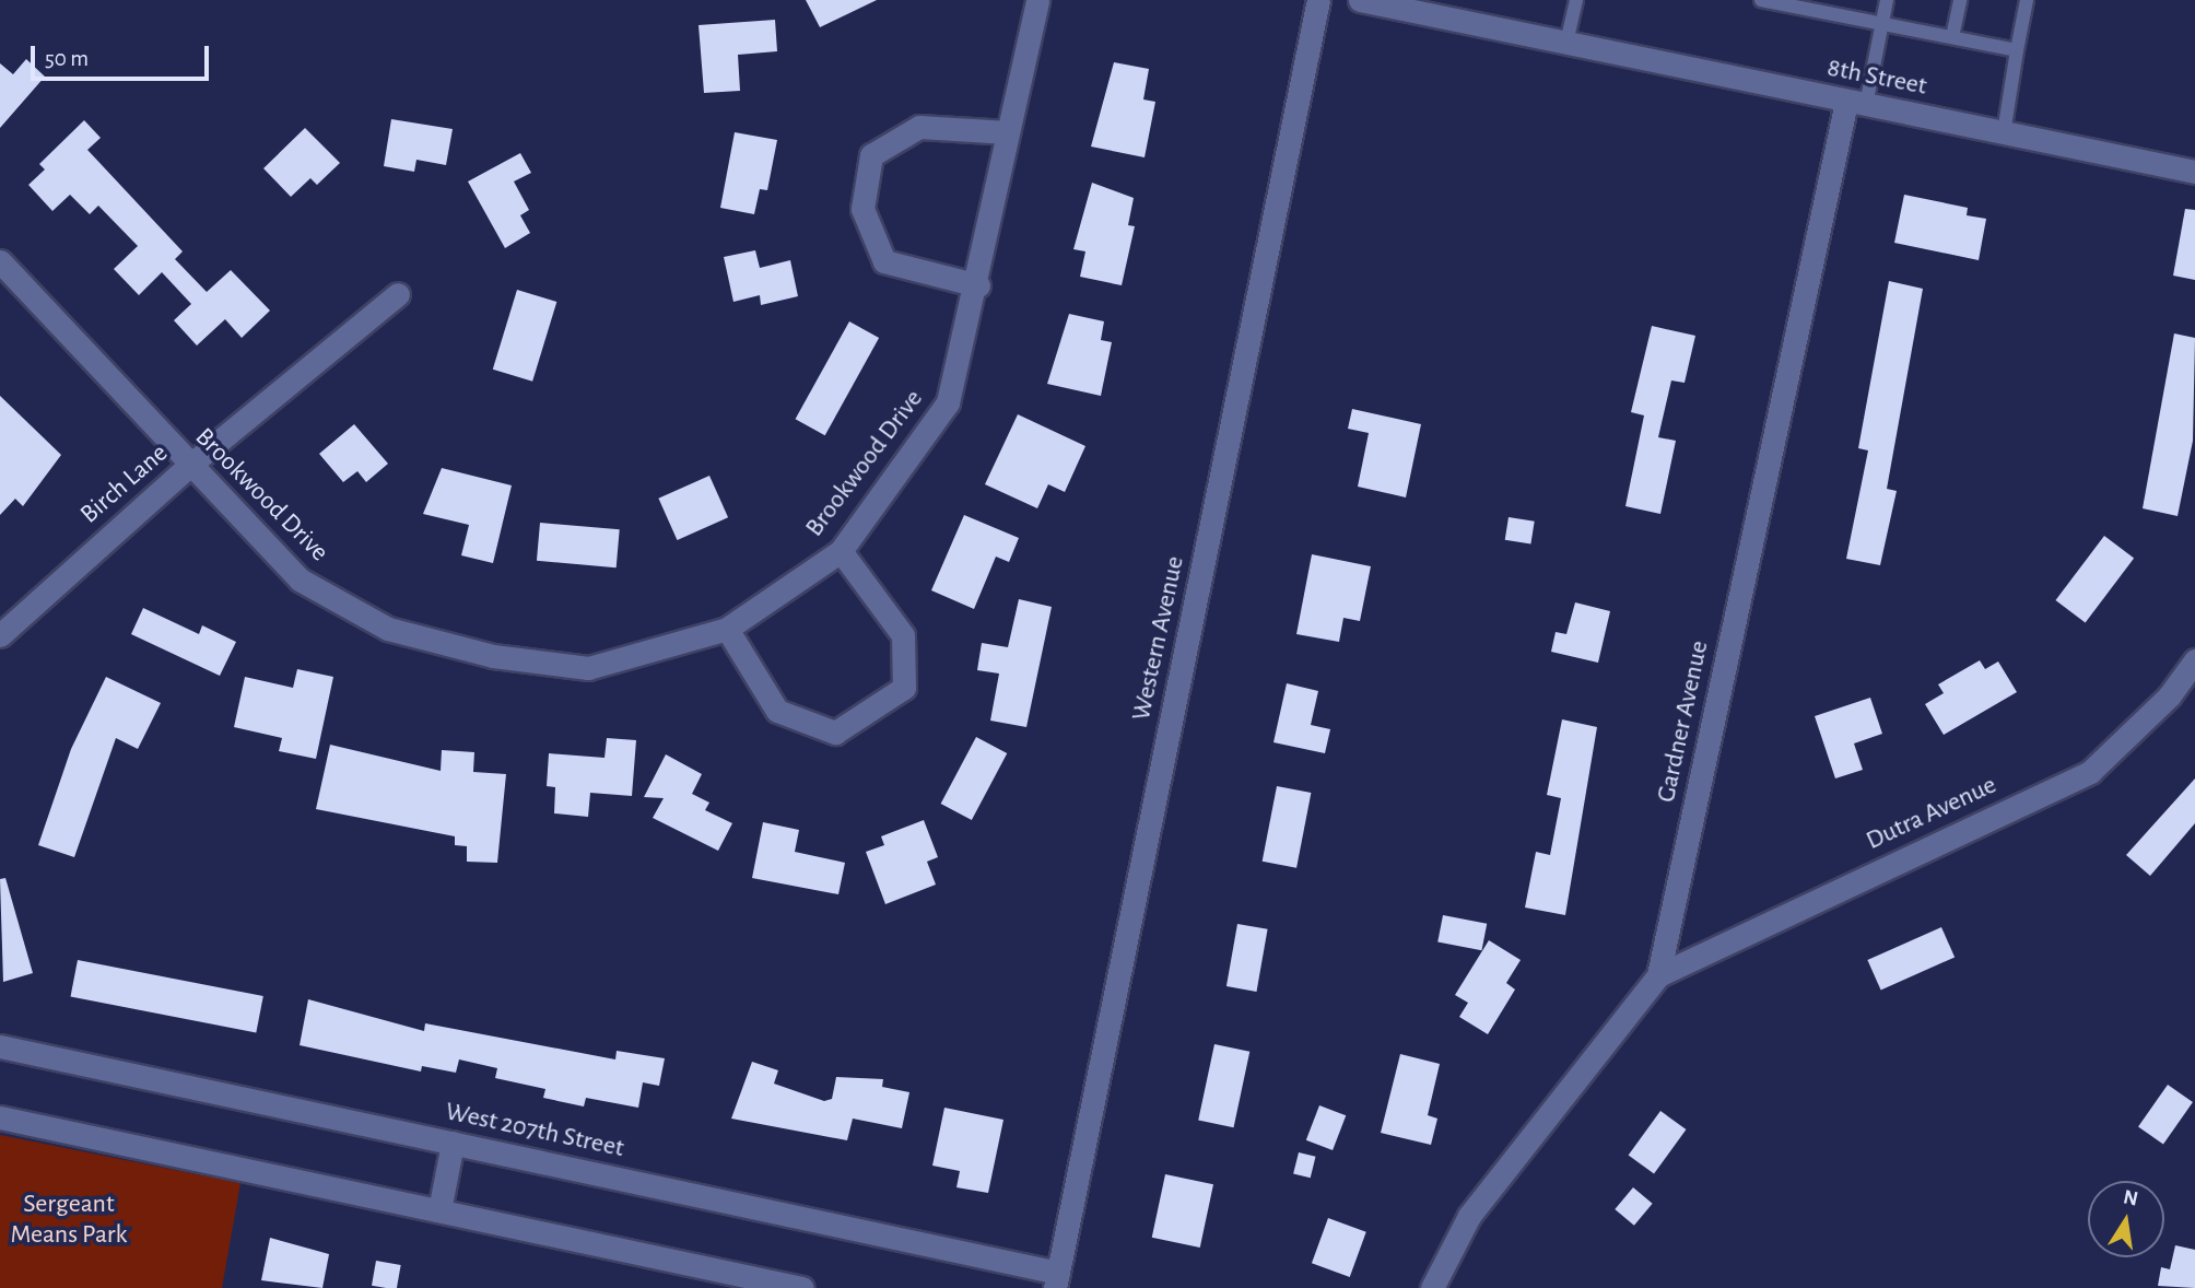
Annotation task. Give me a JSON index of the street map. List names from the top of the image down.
{
  "streets": {
    "street": [
      "8th Street",
      "Brookwood Drive",
      "Birch Lane",
      "Western Avenue",
      "Gardner Avenue",
      "Dutra Avenue",
      "West 207th Street"
    ]
  },
  "crossings": [
    ["8th Street", "Gardner Avenue"],
    ["Brookwood Drive", "Birch Lane"],
    ["Western Avenue", "West 207th Street"],
    ["Gardner Avenue", "Dutra Avenue"]
  ],
  "parks": ["Sergeant Means Park"],
  "scale_bar": "50 m",
  "north": "top"
}
